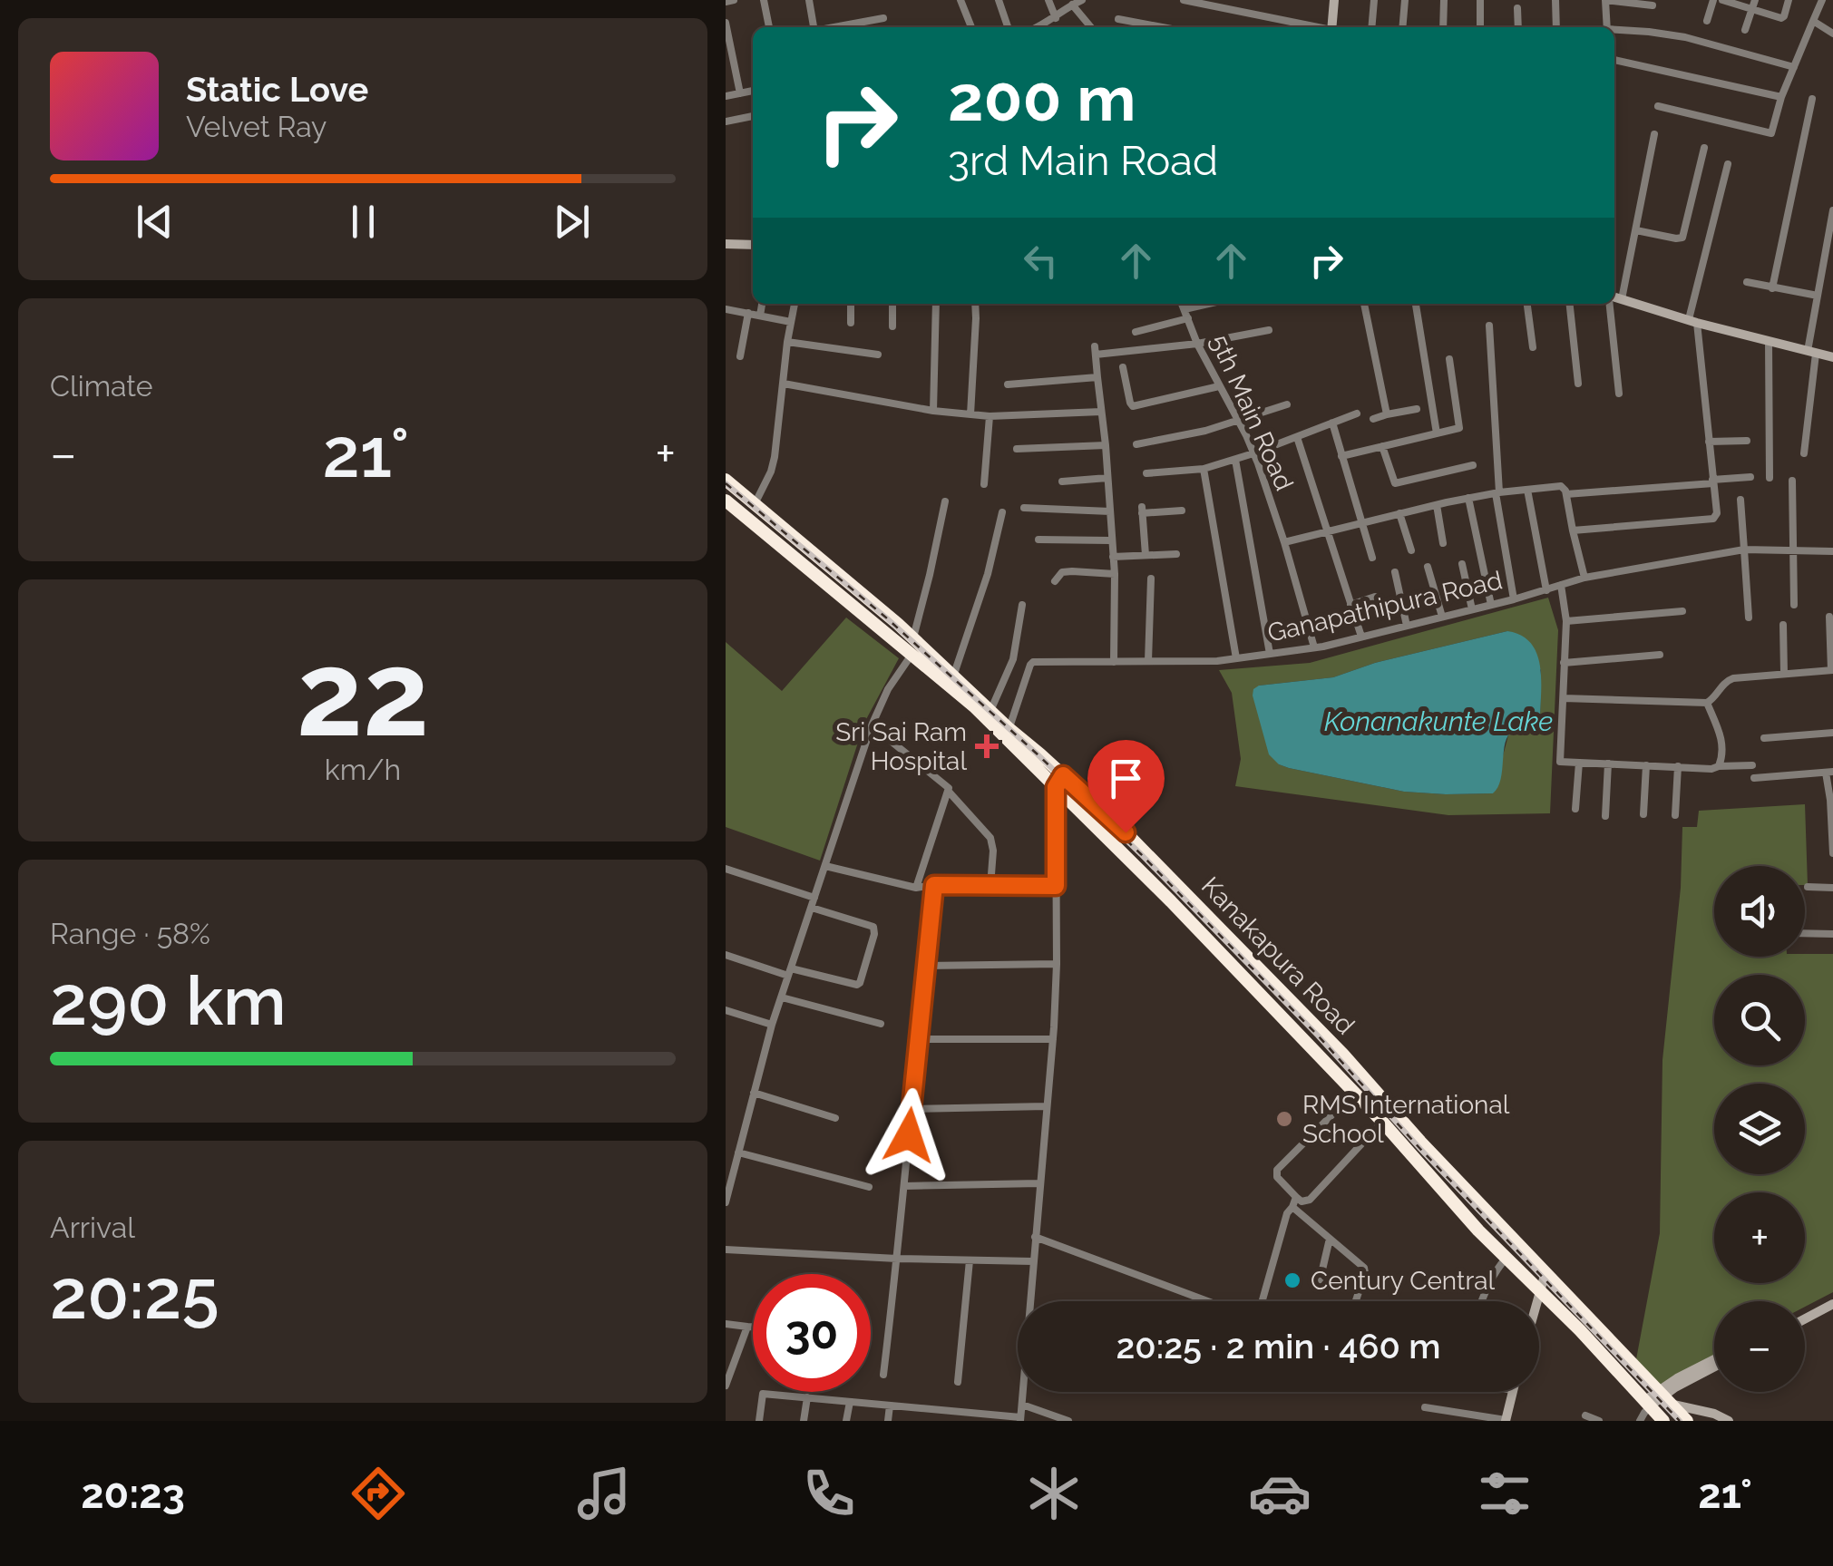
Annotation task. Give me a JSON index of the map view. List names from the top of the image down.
{
  "streets": {
    "highway": ["Kanakapura Road"],
    "street": ["5th Main Road", "Ganapathipura Road"]
  },
  "crossings": [
    ["5th Main Road", "Ganapathipura Road"],
    ["Ganapathipura Road", "Kanakapura Road"]
  ],
  "water": ["Konanakunte Lake"],
  "places": {
    "health": ["Sri Sai Ram Hospital"],
    "other": ["RMS International School", "Century Central"]
  },
  "page": {
    "turn": ["200 m", "3rd Main Road"],
    "song": ["Static Love", "Velvet Ray"],
    "tile": [
      "Climate",
      ["22", "km/h"],
      ["Range · 58%", "290 km"],
      ["Arrival", "20:25"]
    ],
    "heat": ["−", "21°", "+"],
    "map_buttons": ["+", "−"],
    "limit": "30",
    "trip": "20:25 · 2 min · 460 m",
    "tabs": ["20:23", "21°"]
  }
}
